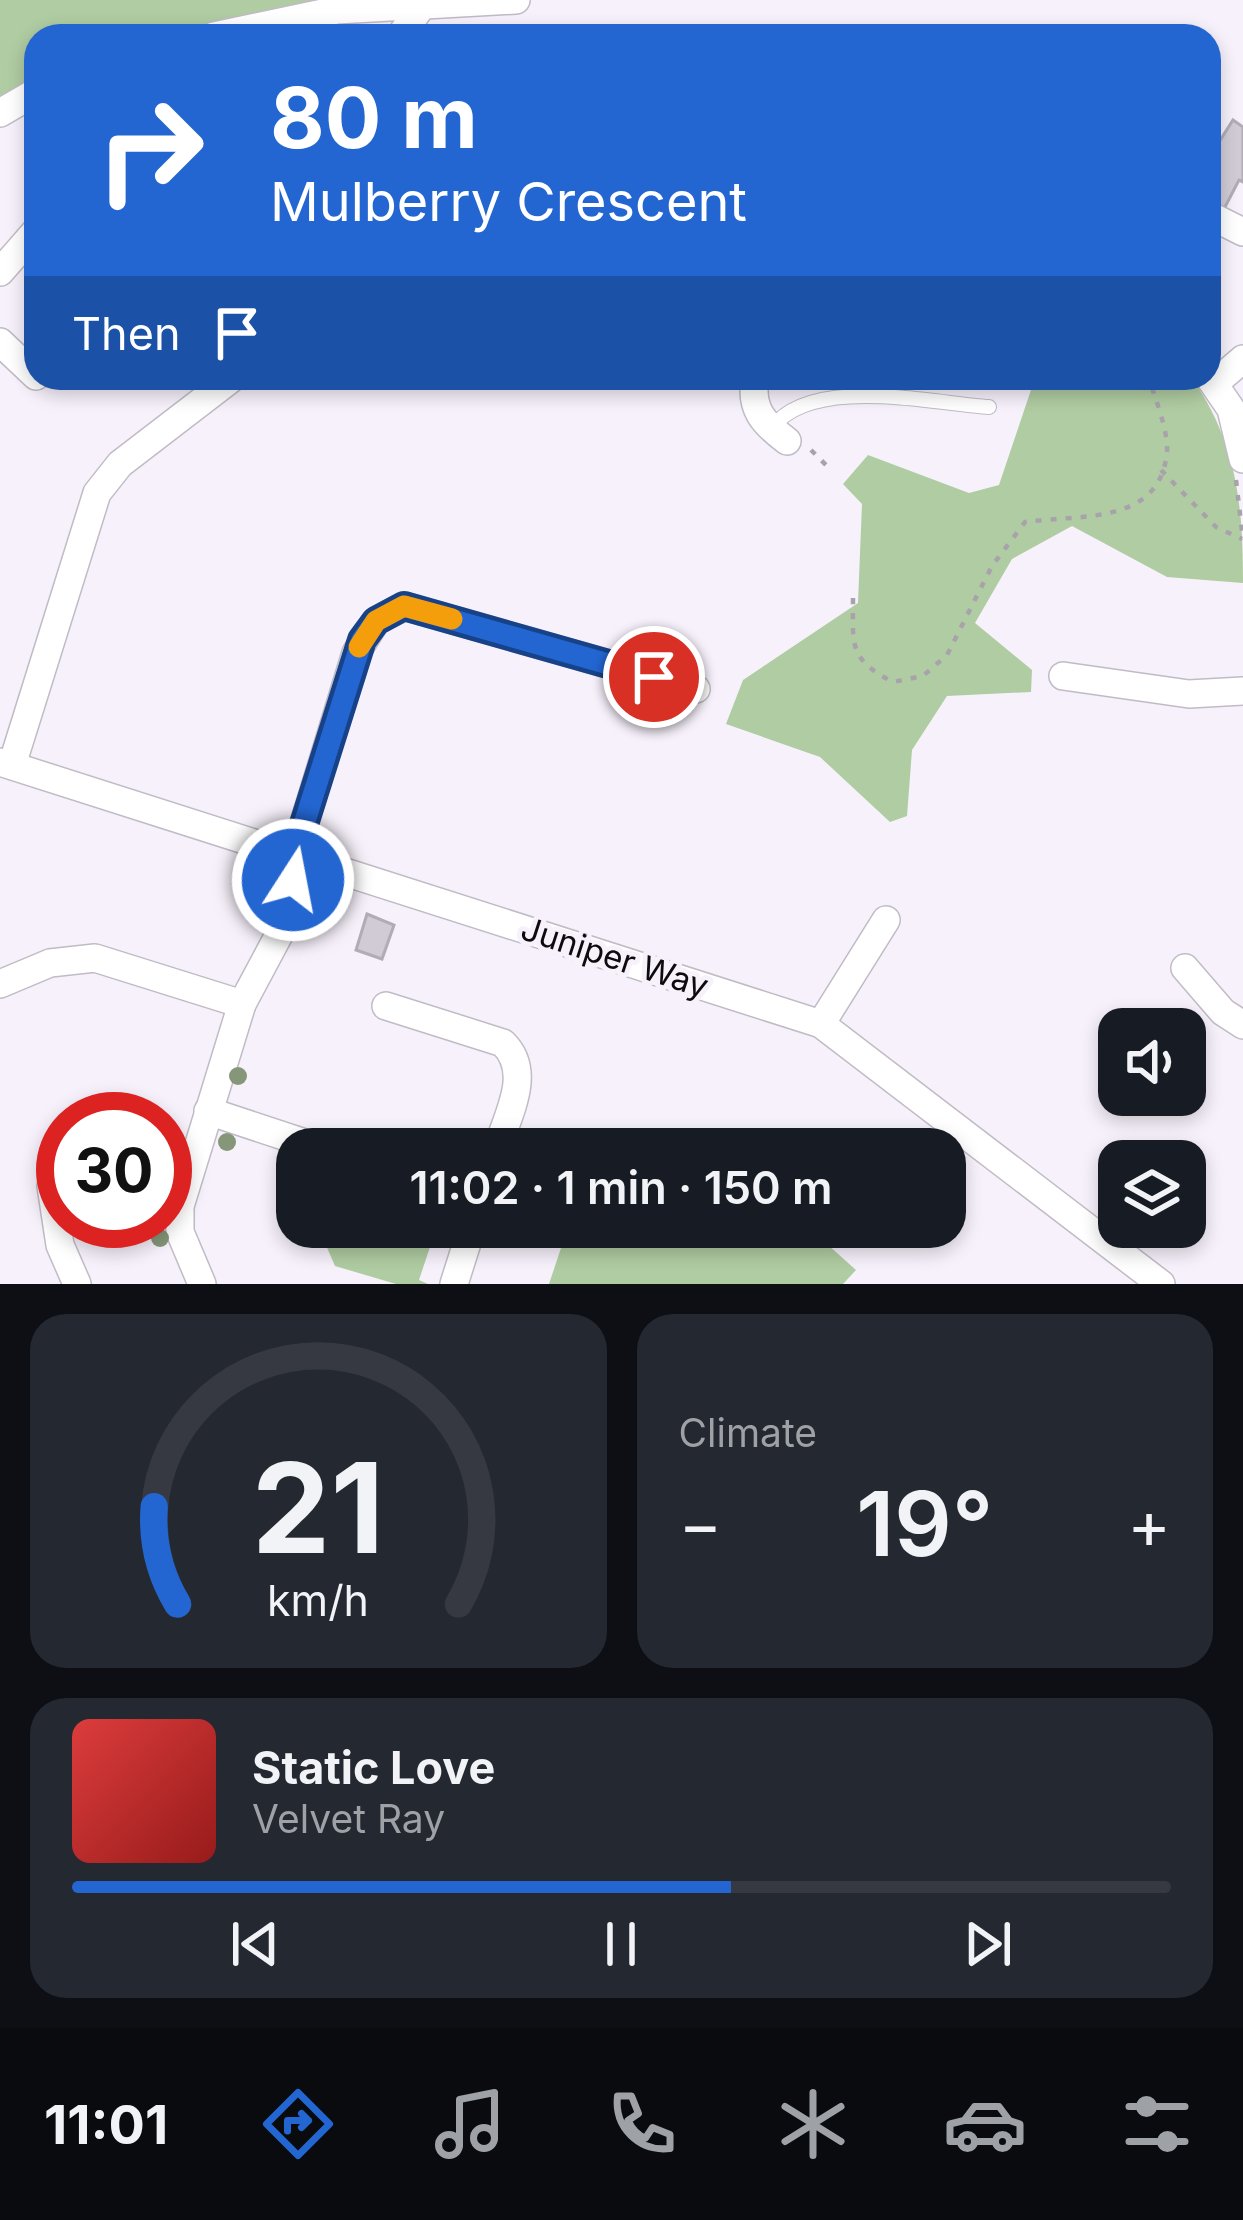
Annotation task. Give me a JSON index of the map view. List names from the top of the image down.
{
  "streets": {
    "street": ["Juniper Way"]
  },
  "page": {
    "turn": ["80 m", "Mulberry Crescent"],
    "then": "Then",
    "limit": "30",
    "trip": "11:02 · 1 min · 150 m",
    "tile": "Climate",
    "heat": ["−", "19°", "+"],
    "song": ["Static Love", "Velvet Ray"],
    "tabs": "11:01",
    "gauge": ["21", "km/h"]
  }
}
